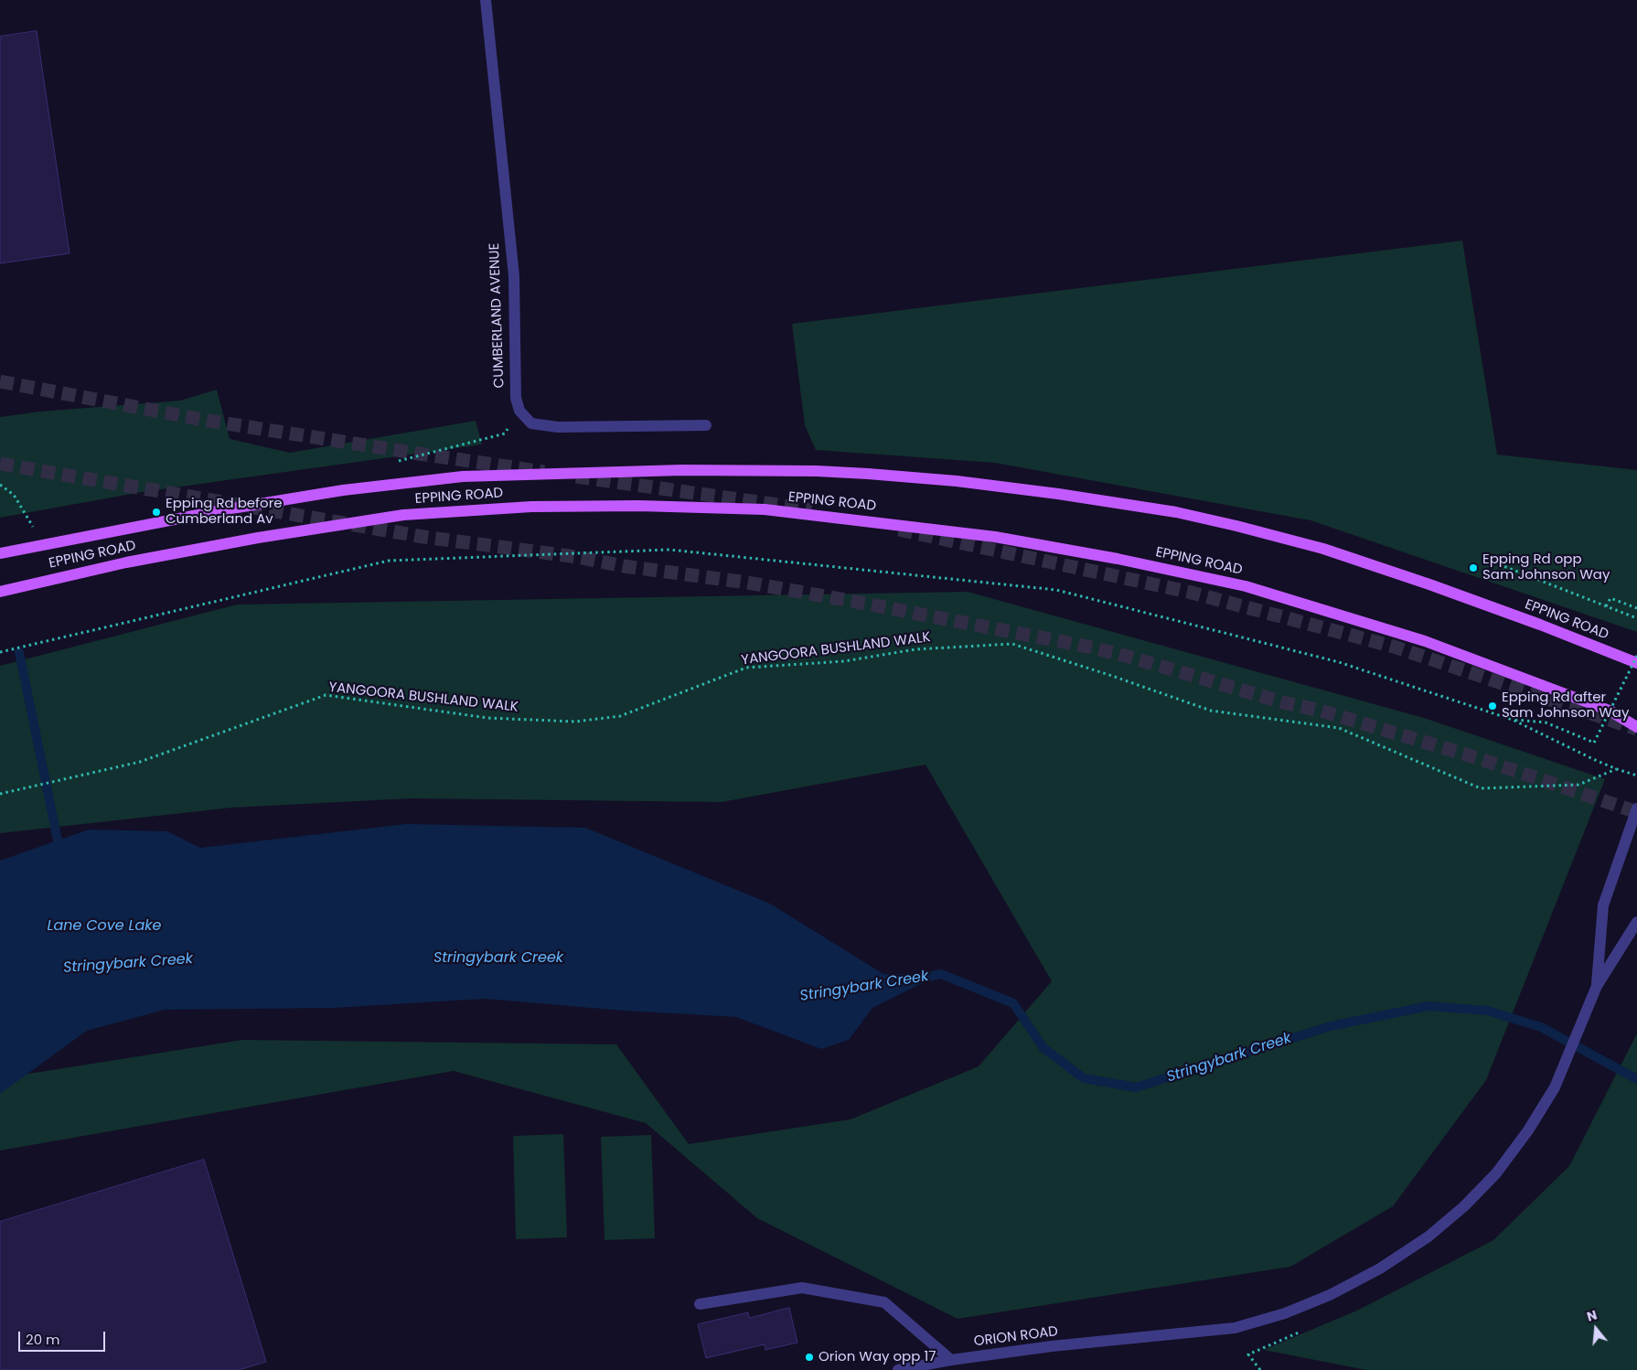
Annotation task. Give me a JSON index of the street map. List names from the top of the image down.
{
  "streets": {
    "main road": ["EPPING ROAD"],
    "street": ["CUMBERLAND AVENUE", "ORION ROAD"],
    "path": ["YANGOORA BUSHLAND WALK"]
  },
  "water": ["Lane Cove Lake", "Stringybark Creek"],
  "places": [
    "Epping Rd before Cumberland Av",
    "Epping Rd opp Sam Johnson Way",
    "Epping Rd after Sam Johnson Way",
    "Orion Way opp 17"
  ],
  "scale_bar": "20 m",
  "north": "top"
}
